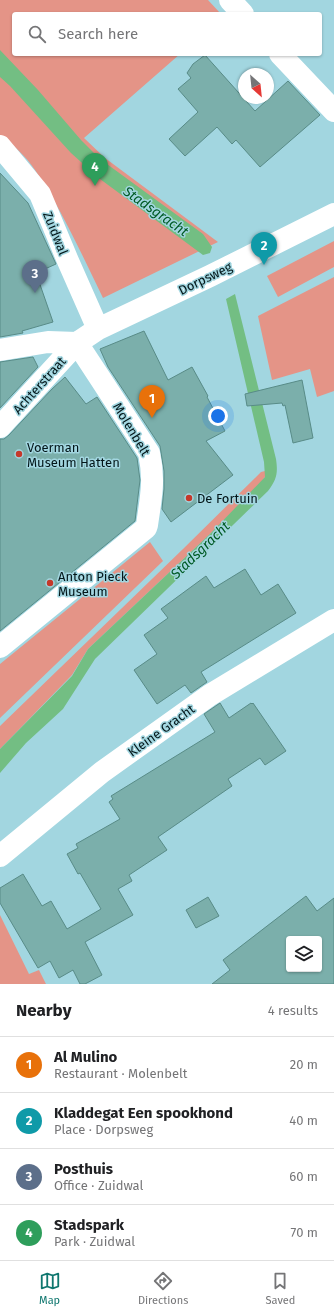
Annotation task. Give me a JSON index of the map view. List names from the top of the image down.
{
  "streets": {
    "street": [
      "Zuidwal",
      "Dorpsweg",
      "Achterstraat",
      "Molenbelt",
      "Kleine Gracht"
    ]
  },
  "crossings": [
    ["Zuidwal", "Dorpsweg"],
    ["Dorpsweg", "Achterstraat"],
    ["Dorpsweg", "Molenbelt"],
    ["Achterstraat", "Molenbelt"]
  ],
  "water": ["Stadsgracht"],
  "places": ["Voerman Museum Hatten", "De Fortuin", "Anton Pieck Museum"],
  "north": "bottom right",
  "page": {
    "search": "Search here",
    "pins": [
      "4",
      "2",
      "3",
      "1"
    ],
    "heading": ["Nearby", "4 results"],
    "list": [
      {
        "mark": "1",
        "name": "Al Mulino",
        "note": "Restaurant · Molenbelt",
        "value": "20 m"
      },
      {
        "mark": "2",
        "name": "Kladdegat Een spookhond",
        "note": "Place · Dorpsweg",
        "value": "40 m"
      },
      {
        "mark": "3",
        "name": "Posthuis",
        "note": "Office · Zuidwal",
        "value": "60 m"
      },
      {
        "mark": "4",
        "name": "Stadspark",
        "note": "Park · Zuidwal",
        "value": "70 m"
      }
    ],
    "nav": ["Map", "Directions", "Saved"]
  }
}
